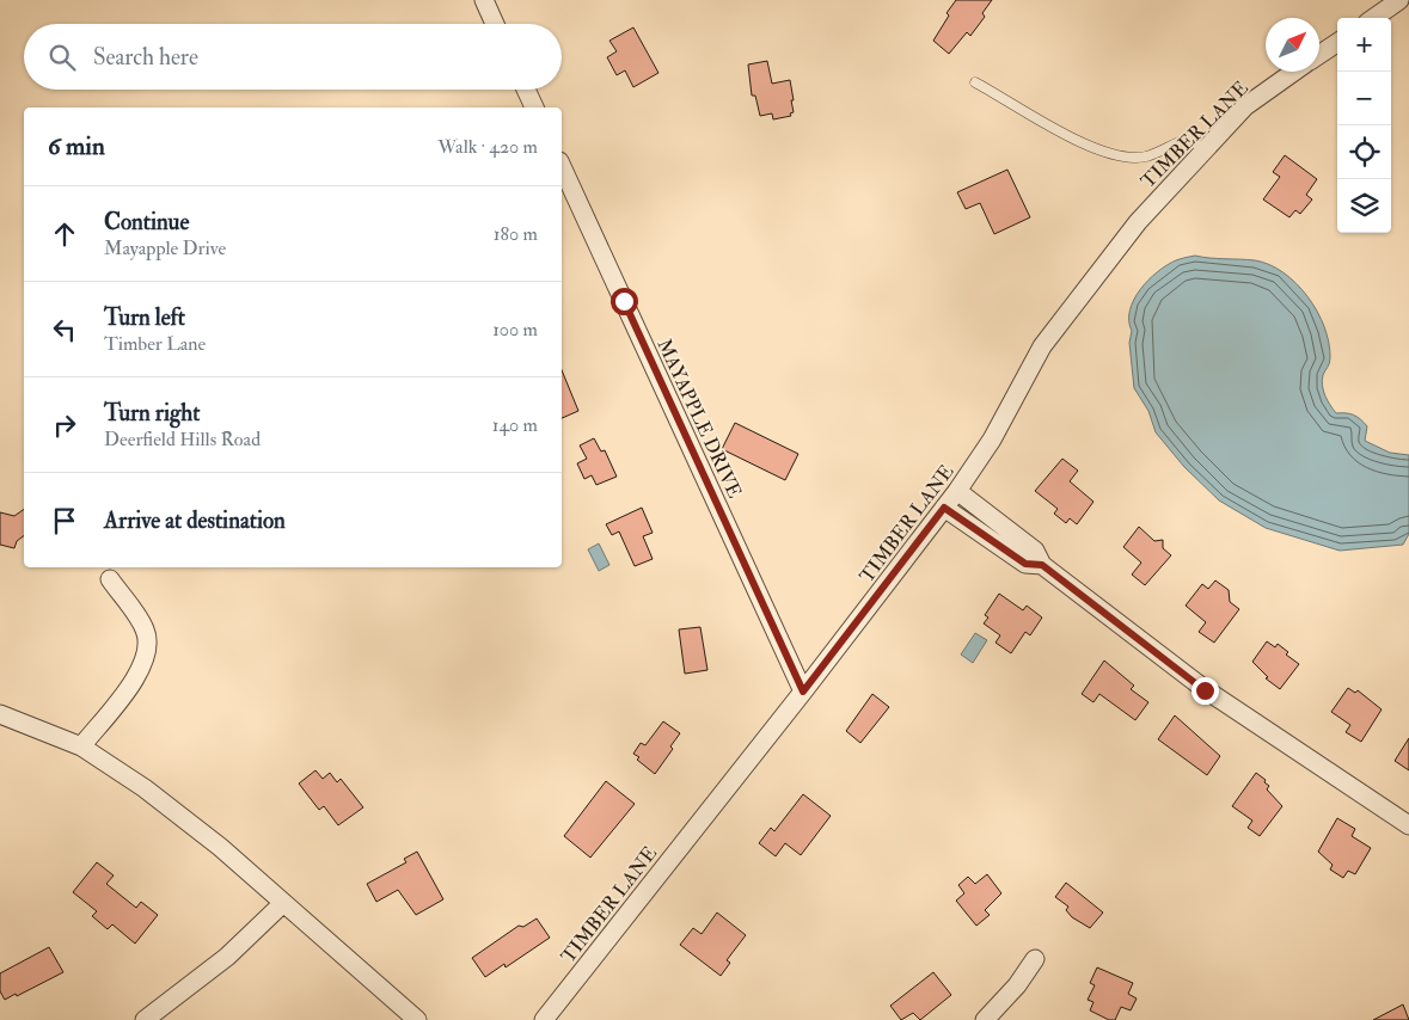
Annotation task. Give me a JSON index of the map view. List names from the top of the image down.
{
  "streets": {
    "street": ["TIMBER LANE", "MAYAPPLE DRIVE"]
  },
  "crossings": [
    ["TIMBER LANE", "MAYAPPLE DRIVE"]
  ],
  "north": "top right",
  "page": {
    "map_buttons": ["+", "−"],
    "search": "Search here",
    "heading": ["6 min", "Walk · 420 m"],
    "list": [
      ["Continue", "Mayapple Drive", "180 m"],
      ["Turn left", "Timber Lane", "100 m"],
      ["Turn right", "Deerfield Hills Road", "140 m"],
      "Arrive at destination"
    ]
  }
}
